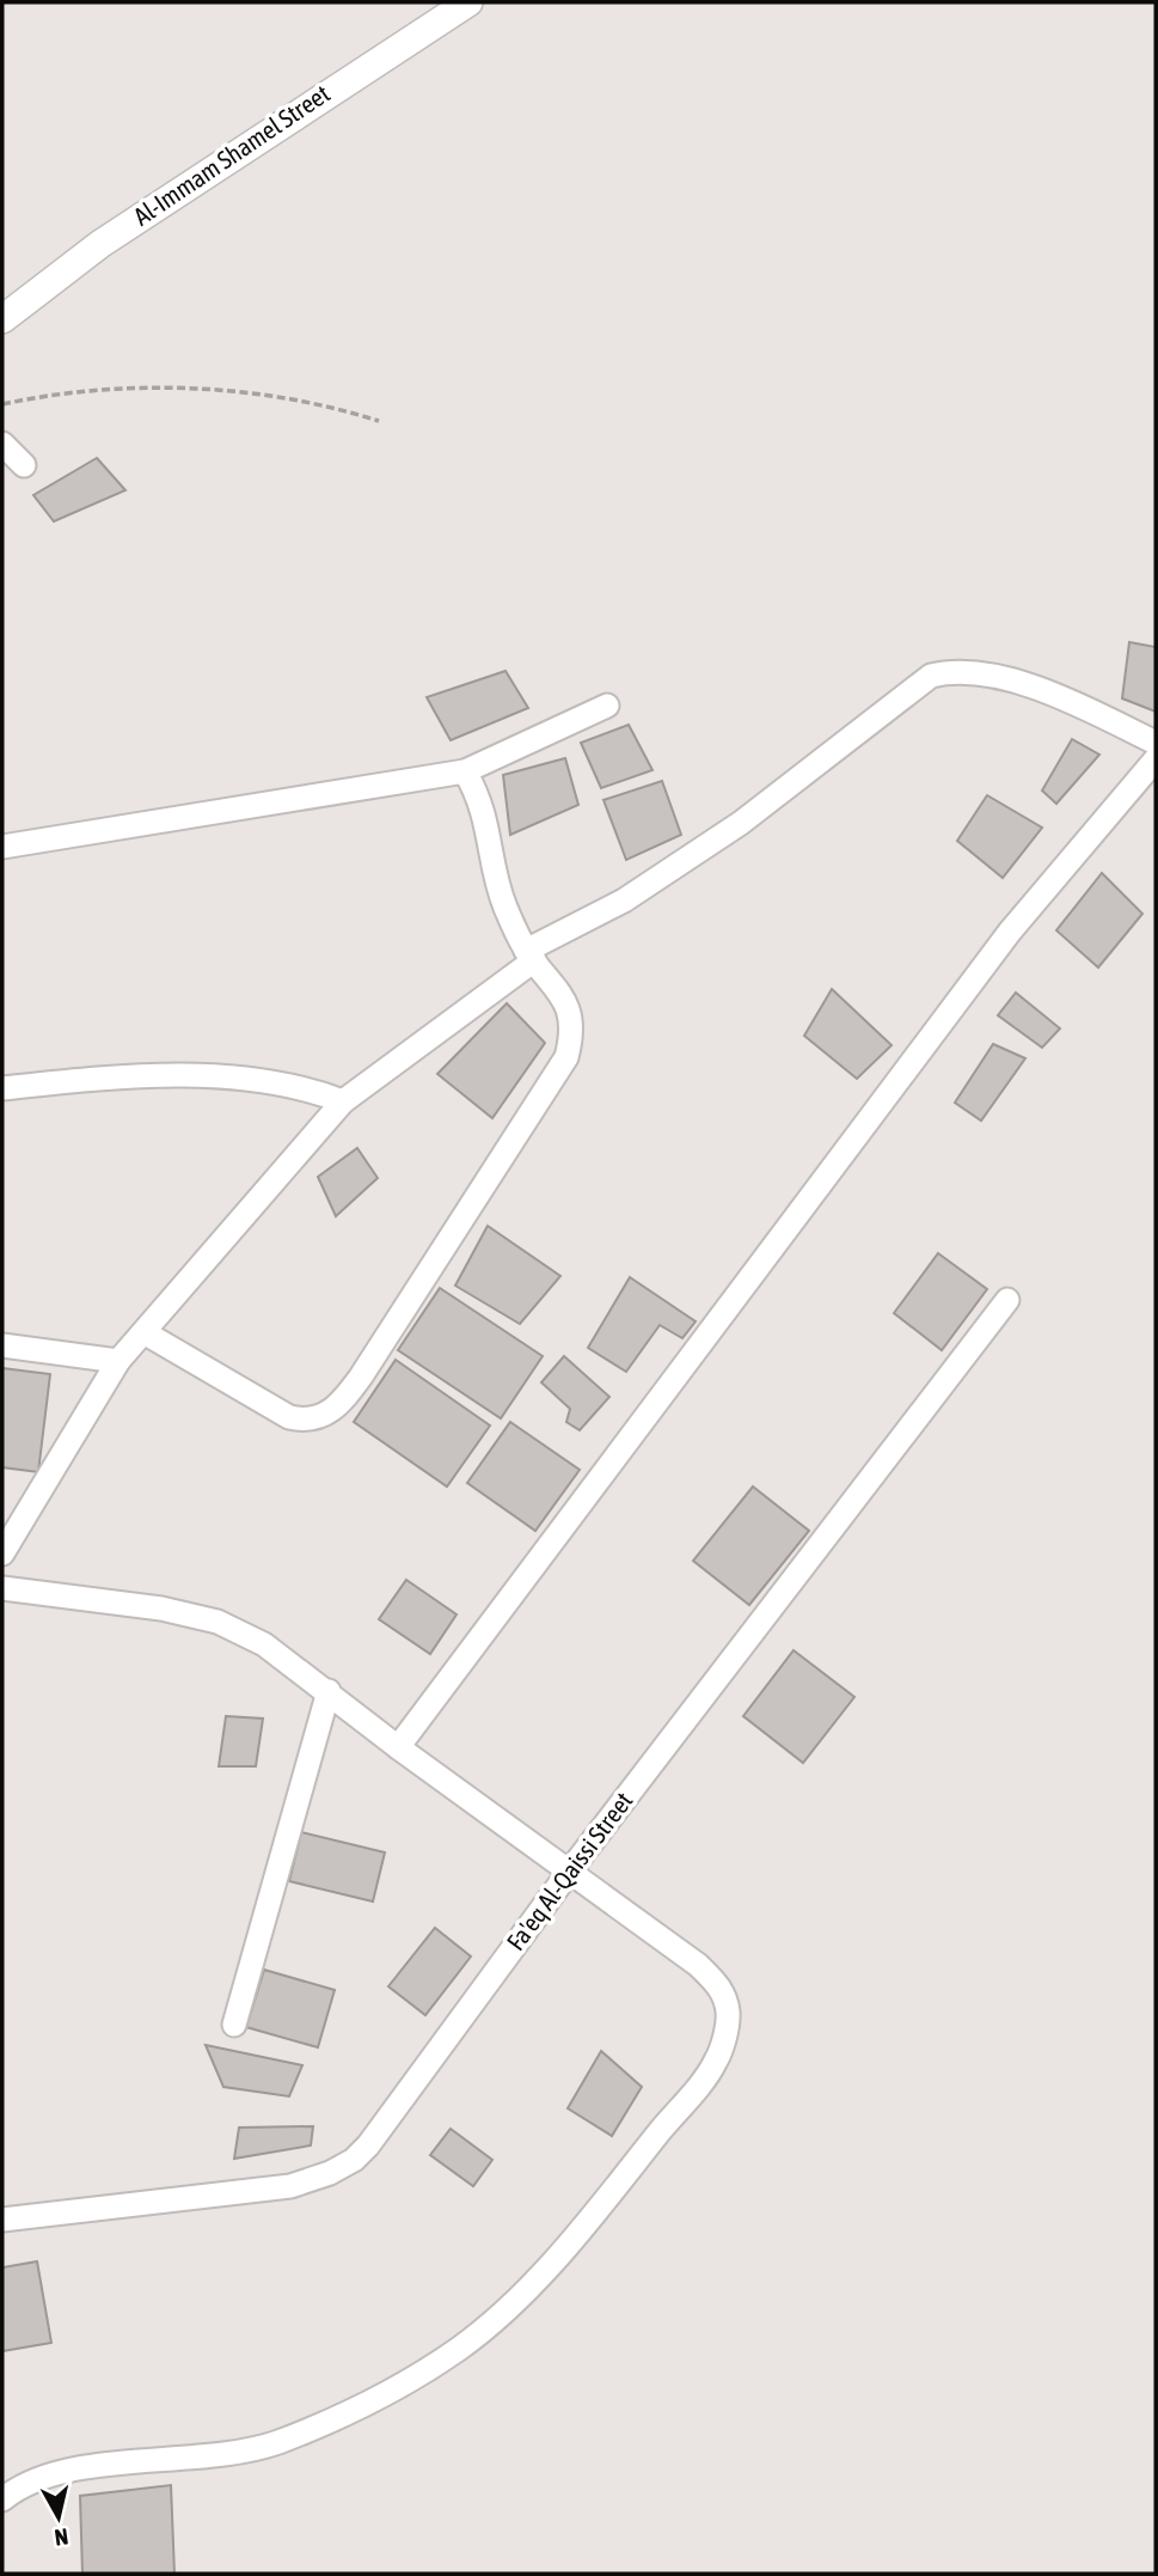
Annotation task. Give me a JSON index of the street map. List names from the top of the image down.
{
  "streets": {
    "street": ["Al-Immam Shamel Street", "Fa'eq Al-Qaissi Street"]
  },
  "north": "bottom"
}
